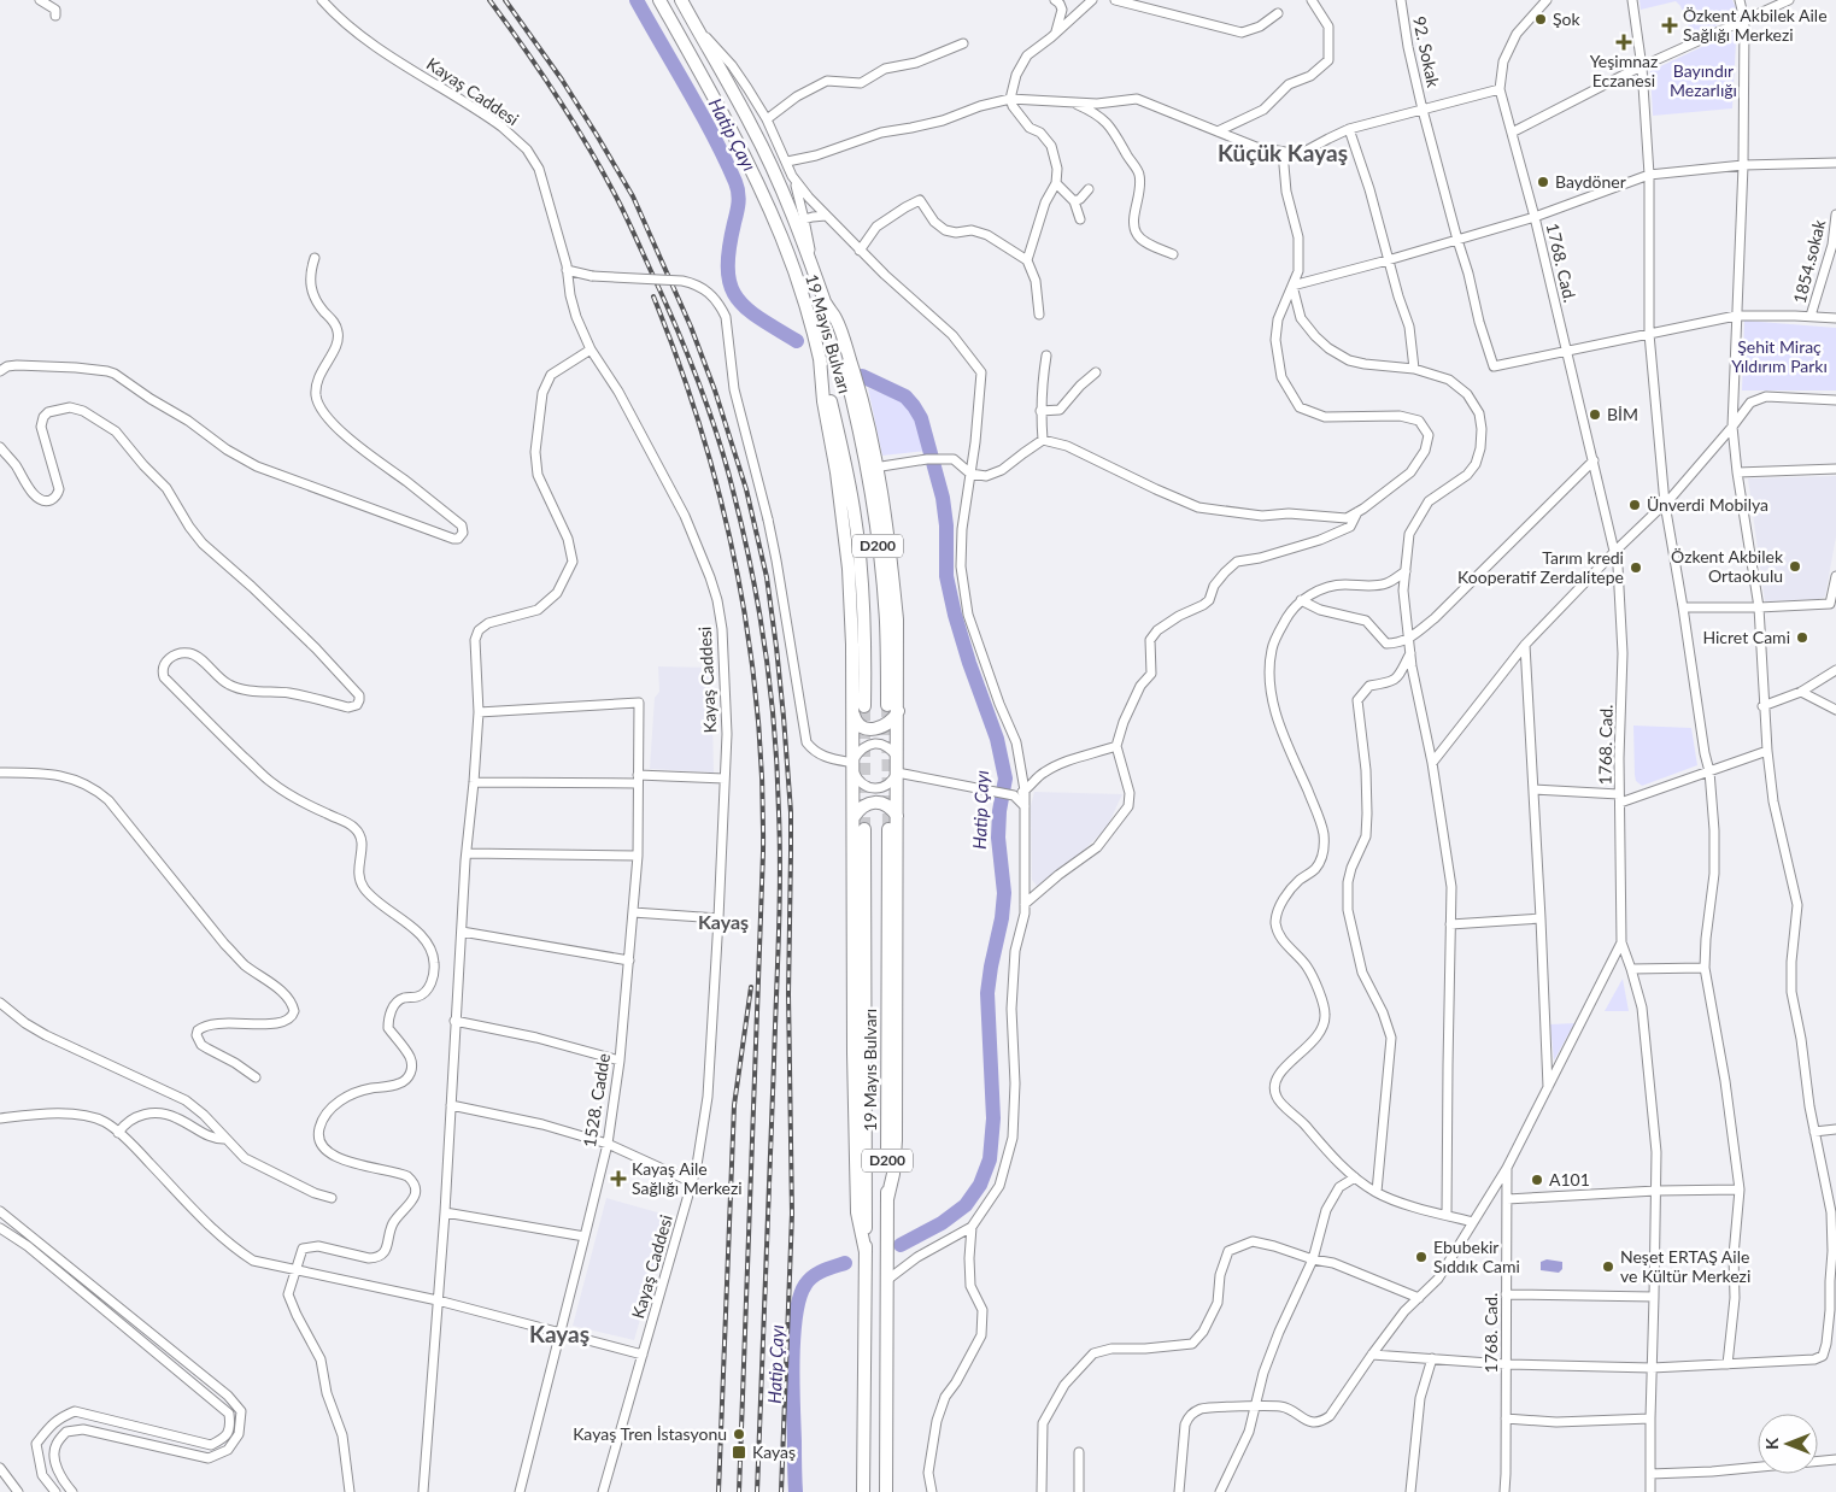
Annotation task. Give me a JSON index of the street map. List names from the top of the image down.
{
  "streets": {
    "highway": ["19 Mayıs Bulvarı", "D200"],
    "street": [
      "92. Sokak",
      "Kayaş Caddesi",
      "1854.sokak",
      "1768. Cad.",
      "1528. Cadde"
    ]
  },
  "crossings": [
    ["92. Sokak", "1768. Cad."]
  ],
  "districts": ["Küçük Kayaş", "Kayaş", "Kayaş"],
  "water": ["Hatip Çayı"],
  "parks": ["Bayındır Mezarlığı", "Şehit Miraç Yıldırım Parkı"],
  "places": {
    "other": [
      "Şok",
      "Baydöner",
      "BİM",
      "Ünverdi Mobilya",
      "Özkent Akbilek Ortaokulu",
      "Tarım kredi Kooperatif Zerdalitepe",
      "Hicret Cami",
      "A101",
      "Ebubekir Sıddık Cami",
      "Neşet ERTAŞ Aile ve Kültür Merkezi",
      "Kayaş Tren İstasyonu"
    ],
    "health": ["Özkent Akbilek Aile Sağlığı Merkezi", "Yeşimnaz Eczanesi", "Kayaş Aile Sağlığı Merkezi"],
    "transit": ["Kayaş"]
  },
  "north": "left"
}
